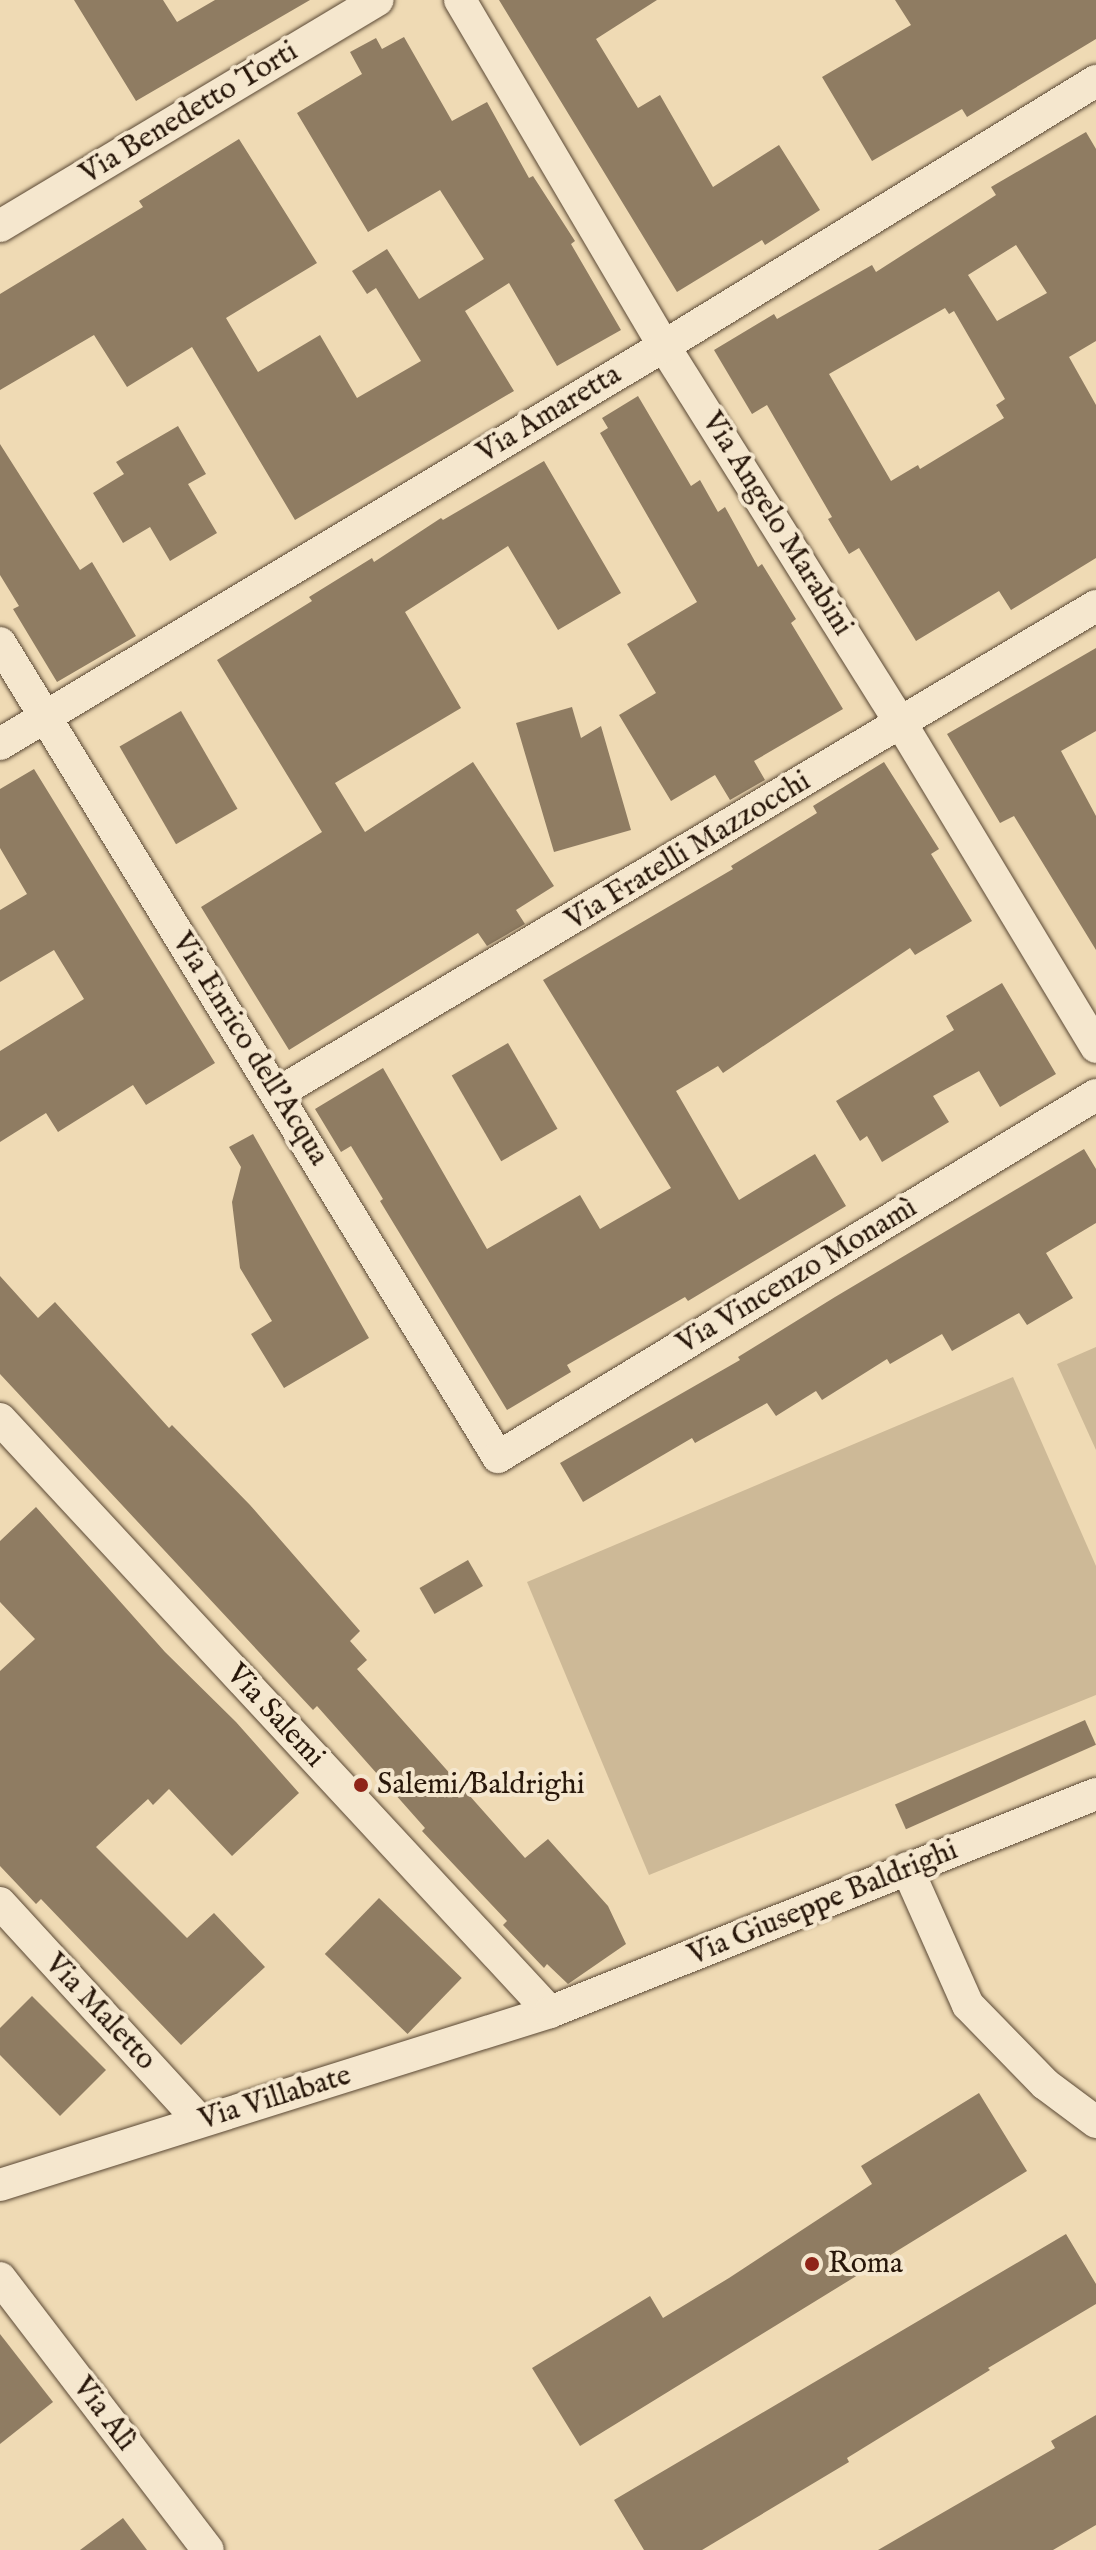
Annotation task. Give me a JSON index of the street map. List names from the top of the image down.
{
  "streets": {
    "street": [
      "Via Benedetto Torti",
      "Via Amaretta",
      "Via Angelo Marabini",
      "Via Fratelli Mazzocchi",
      "Via Enrico dell'Acqua",
      "Via Vincenzo Monamì",
      "Via Salemi",
      "Via Giuseppe Baldrighi",
      "Via Maletto",
      "Via Villabate",
      "Via Alì"
    ]
  },
  "crossings": [
    ["Via Amaretta", "Via Angelo Marabini"],
    ["Via Amaretta", "Via Enrico dell'Acqua"],
    ["Via Angelo Marabini", "Via Fratelli Mazzocchi"],
    ["Via Fratelli Mazzocchi", "Via Enrico dell'Acqua"],
    ["Via Enrico dell'Acqua", "Via Vincenzo Monamì"],
    ["Via Salemi", "Via Giuseppe Baldrighi"],
    ["Via Salemi", "Via Villabate"],
    ["Via Giuseppe Baldrighi", "Via Villabate"],
    ["Via Maletto", "Via Villabate"]
  ],
  "places": ["Salemi/Baldrighi", "Roma"]
}
